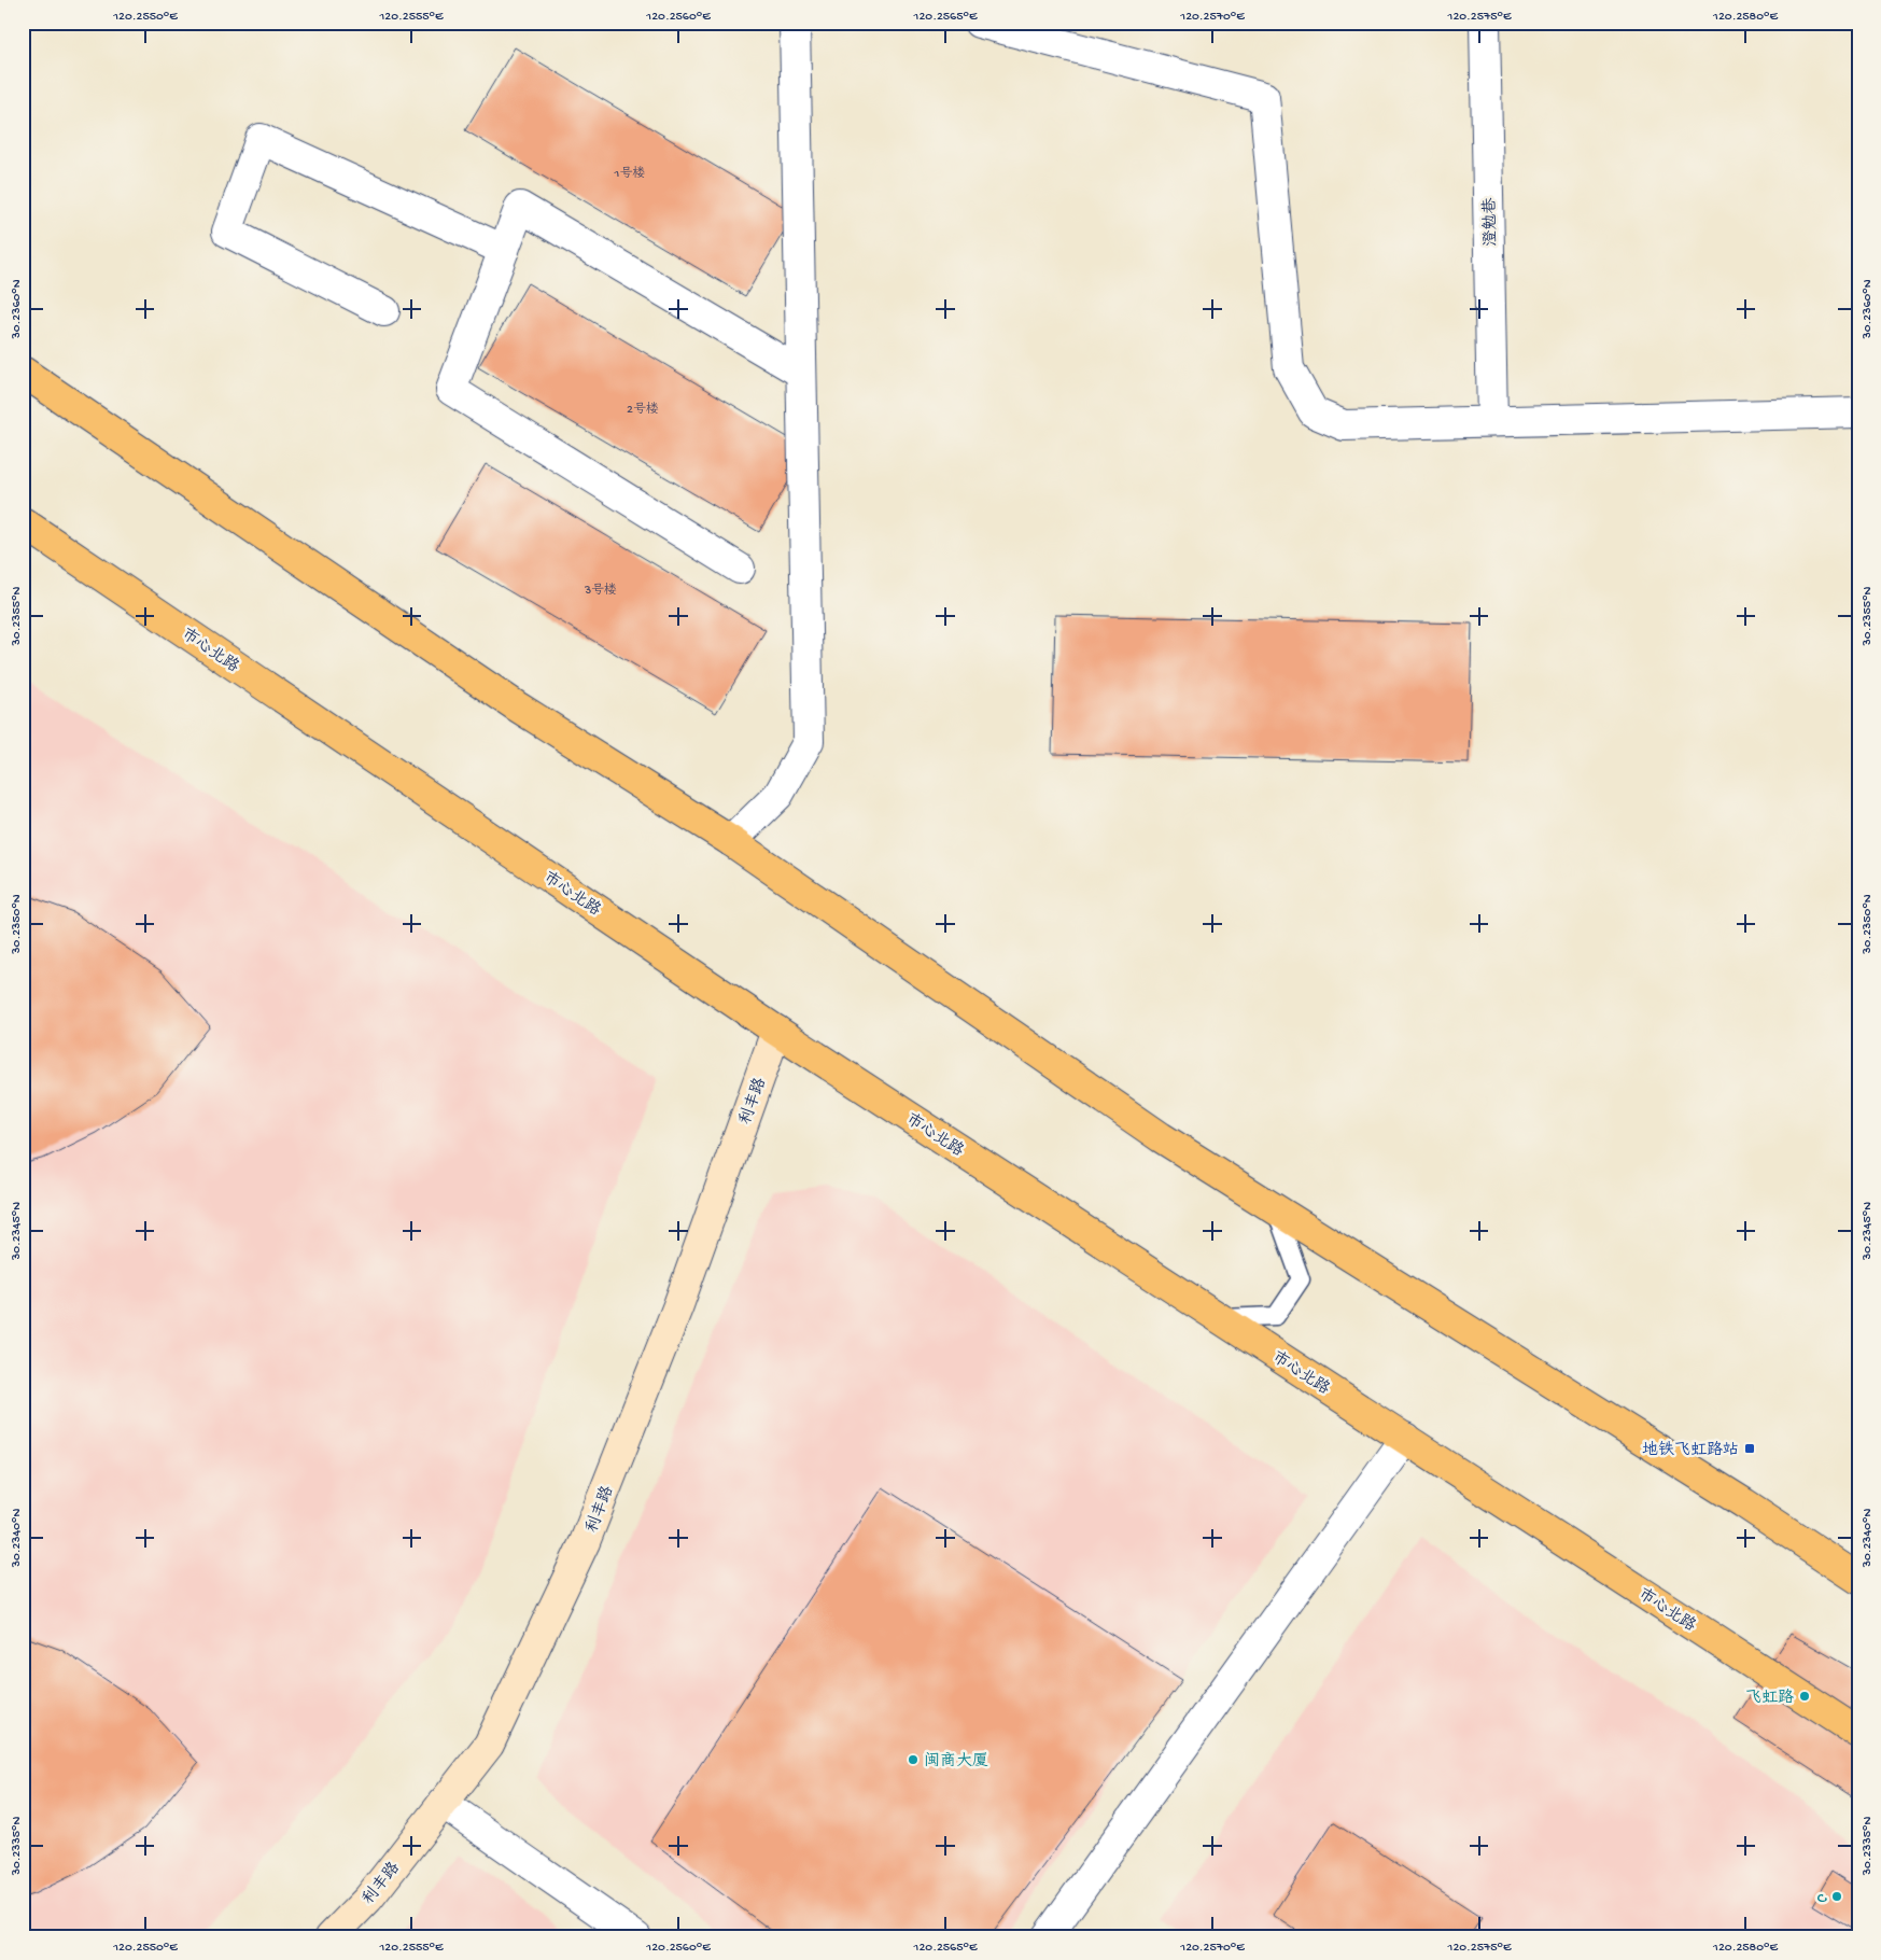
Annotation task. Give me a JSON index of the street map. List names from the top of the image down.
{
  "streets": {
    "main road": ["市心北路"],
    "street": ["澄勉巷", "利丰路"]
  },
  "crossings": [
    ["市心北路", "利丰路"]
  ],
  "places": {
    "transit": ["地铁飞虹路站"],
    "other": ["飞虹路", "闽商大厦", "C"]
  },
  "house_numbers": ["1号楼", "2号楼", "3号楼"],
  "coordinates": [
    "120.2550°E",
    "120.2555°E",
    "120.2560°E",
    "120.2565°E",
    "120.2570°E",
    "120.2575°E",
    "120.2580°E",
    "30.2360°N",
    "30.2355°N",
    "30.2350°N",
    "30.2345°N",
    "30.2340°N",
    "30.2335°N"
  ]
}
